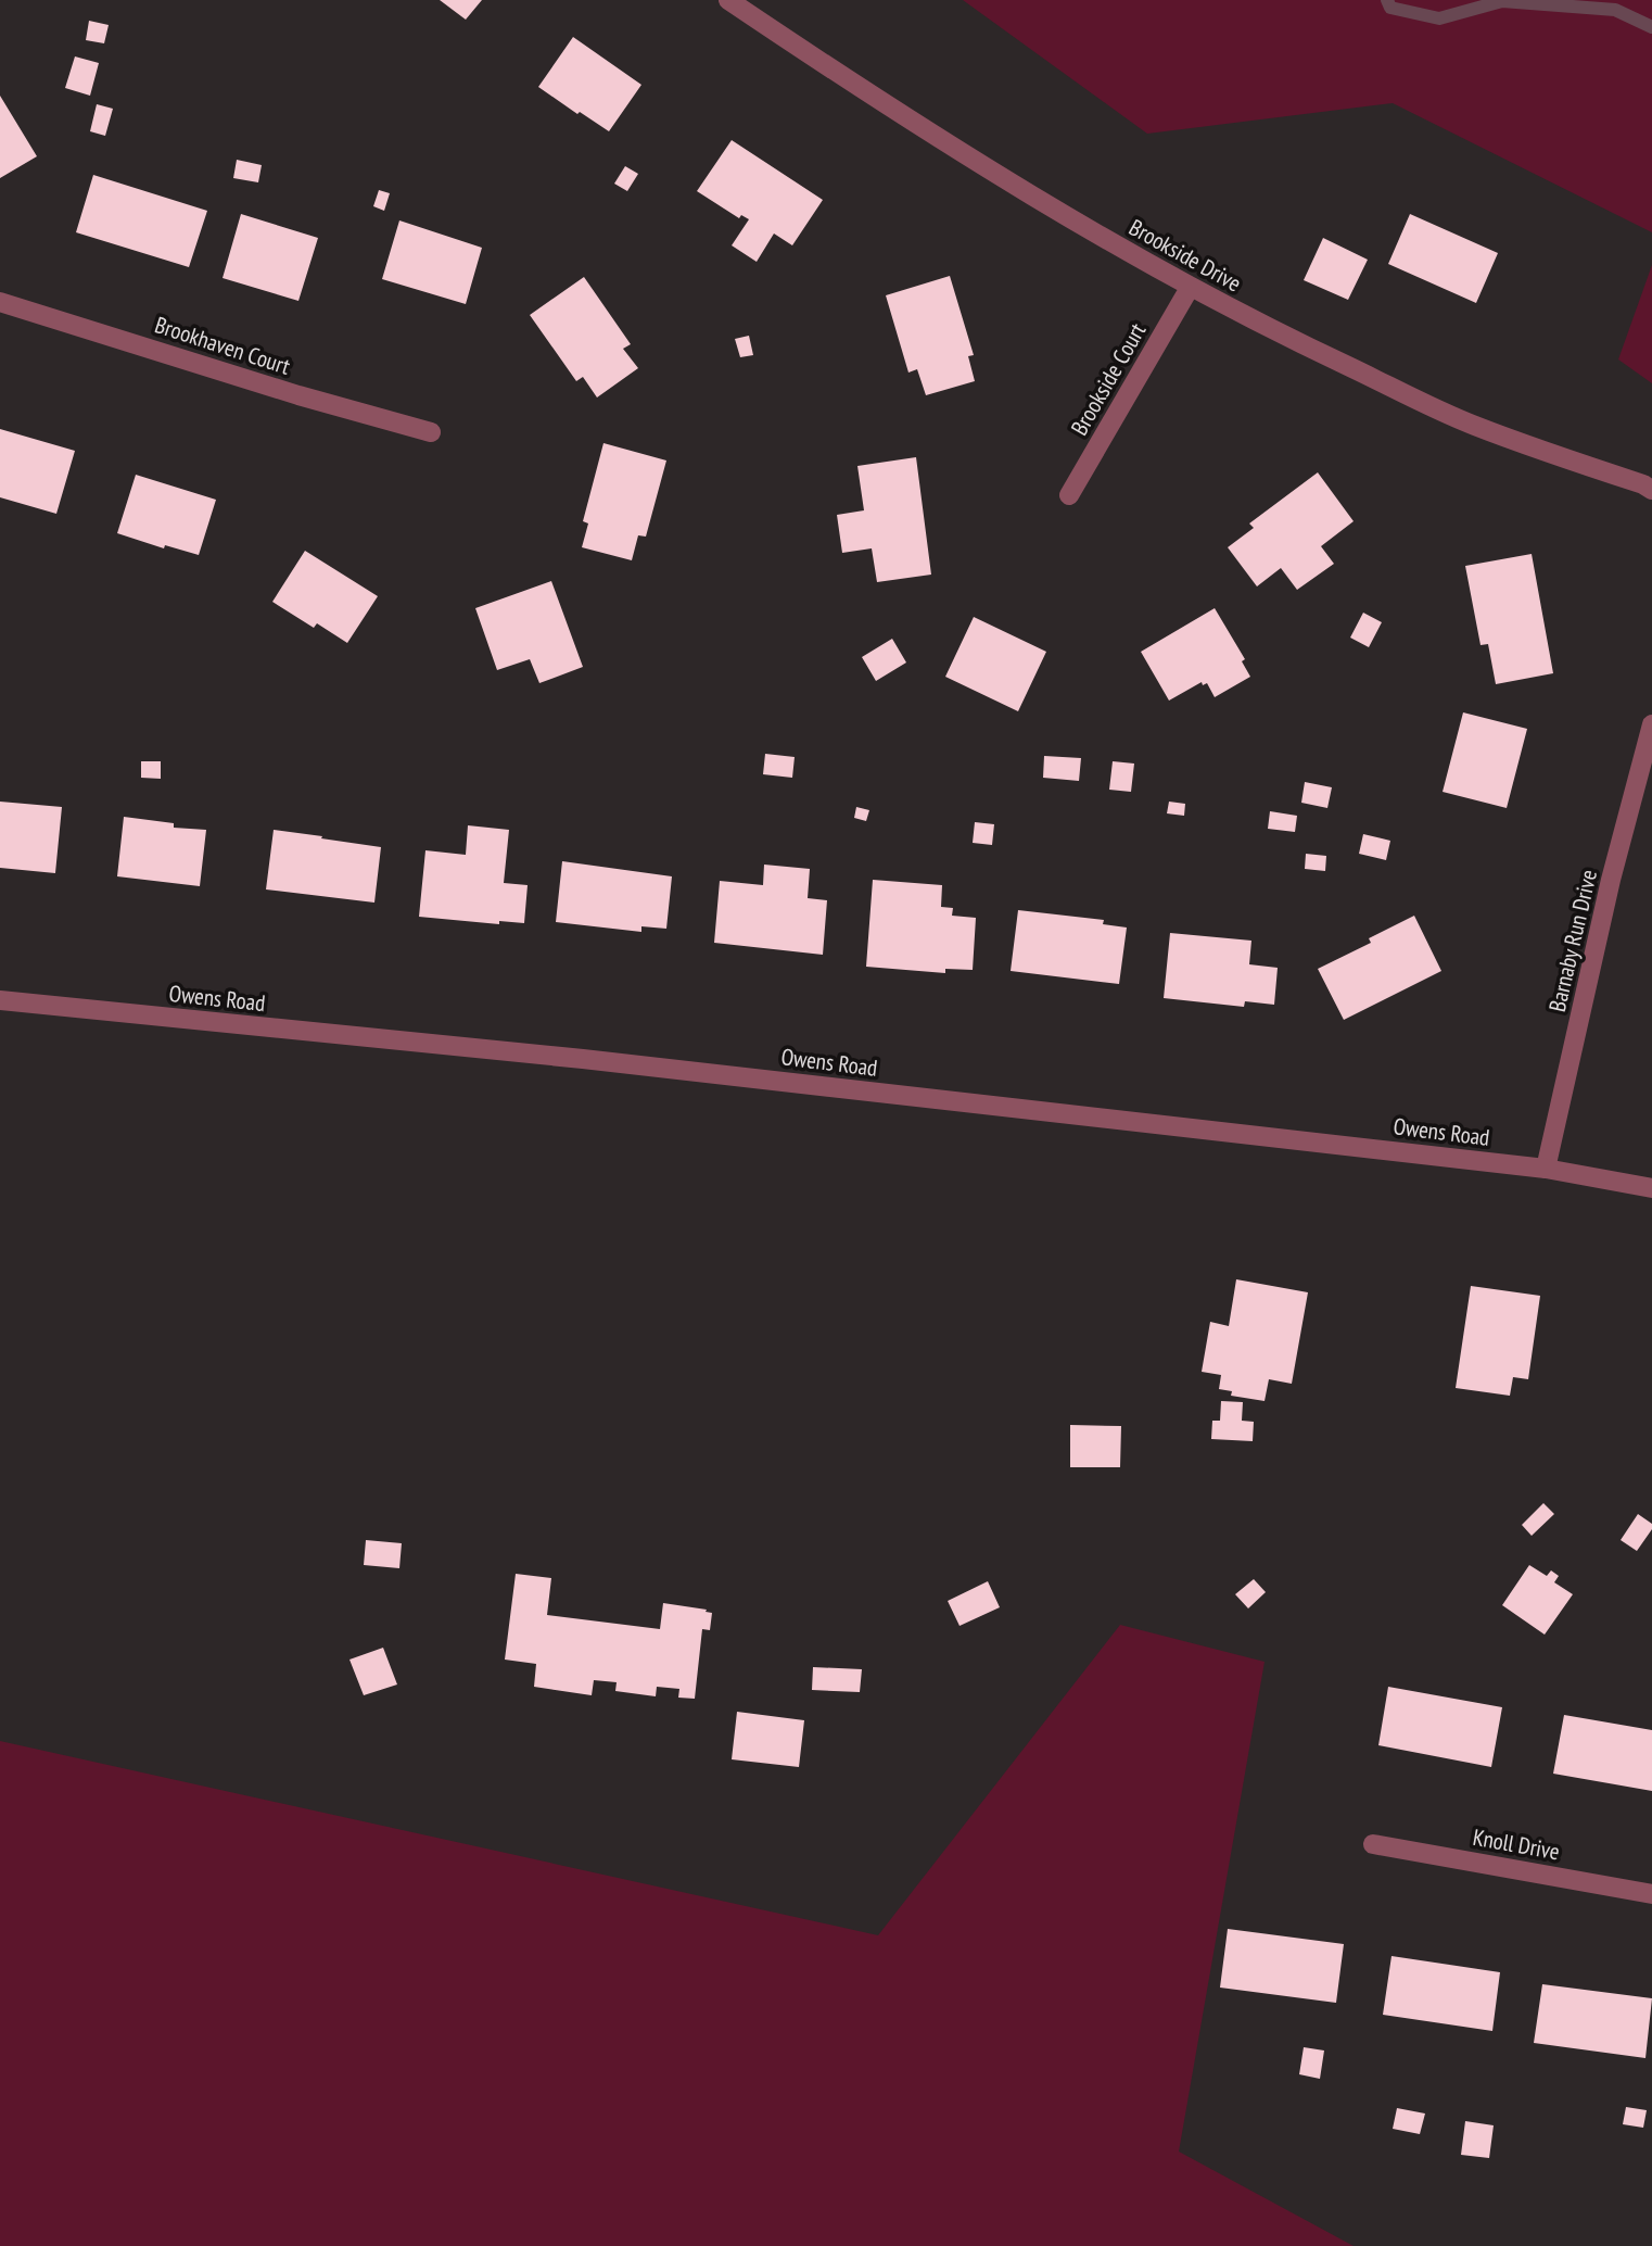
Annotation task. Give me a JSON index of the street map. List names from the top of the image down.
{
  "streets": {
    "street": [
      "Brookside Drive",
      "Brookhaven Court",
      "Brookside Court",
      "Barnaby Run Drive",
      "Owens Road",
      "Knoll Drive"
    ]
  },
  "crossings": [
    ["Brookside Drive", "Brookside Court"],
    ["Barnaby Run Drive", "Owens Road"]
  ]
}
